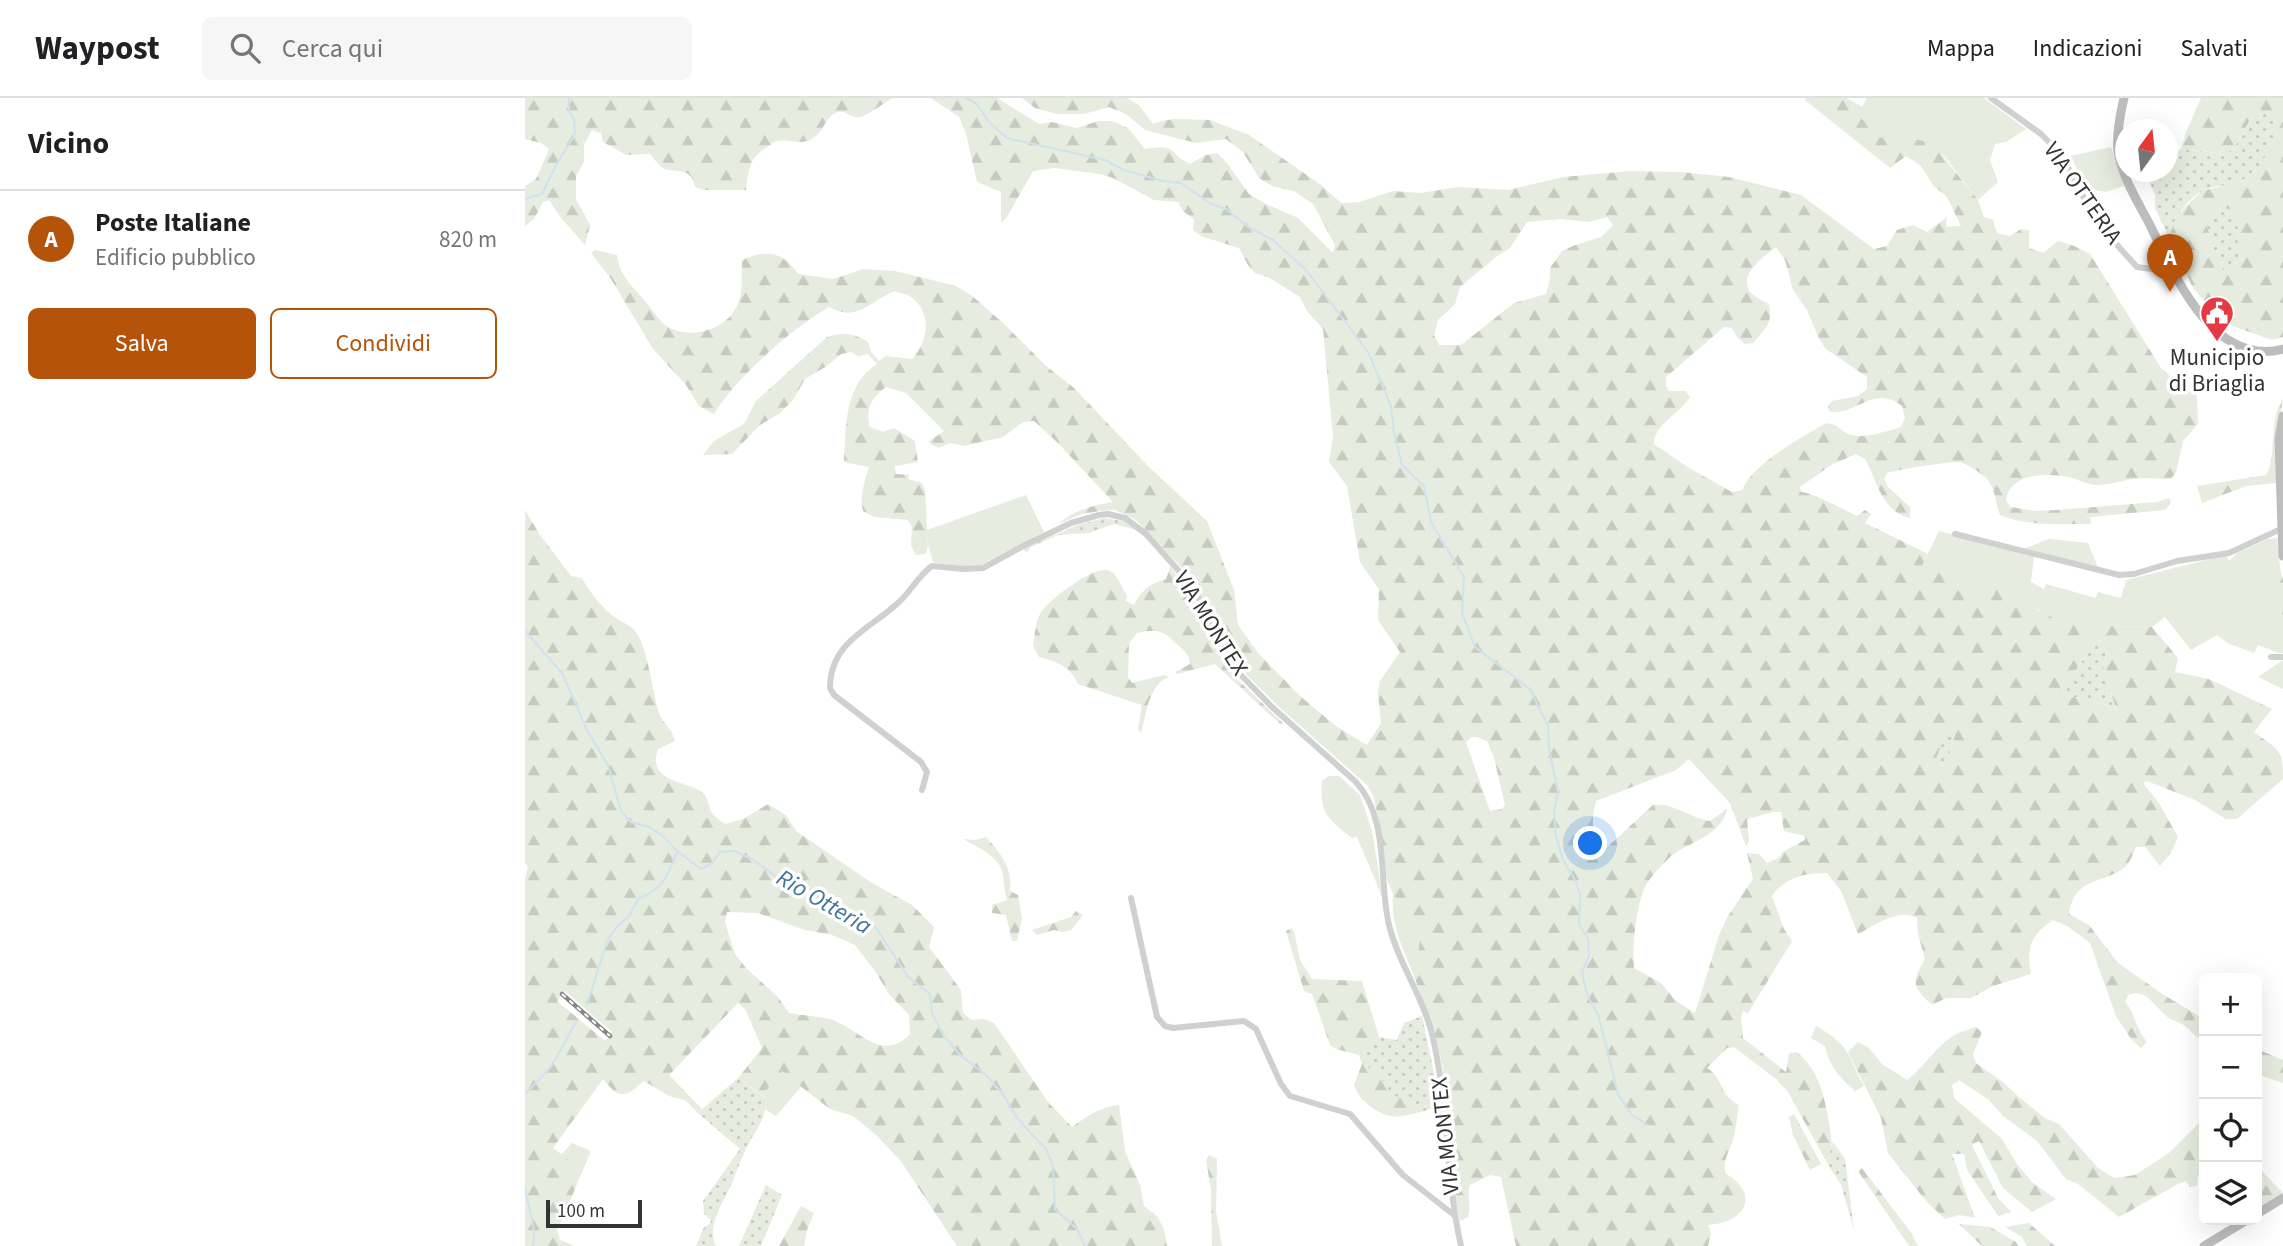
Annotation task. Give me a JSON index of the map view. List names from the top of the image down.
{
  "streets": {
    "street": ["VIA OTTERIA", "VIA MONTEX"]
  },
  "water": ["Rio Otteria"],
  "places": {
    "public building": ["Municipio di Briaglia"]
  },
  "scale_bar": "100 m",
  "north": "top",
  "page": {
    "header": "Waypost",
    "search": "Cerca qui",
    "nav": ["Mappa", "Indicazioni", "Salvati"],
    "heading": "Vicino",
    "list": [
      {
        "mark": "A",
        "name": "Poste Italiane",
        "note": "Edificio pubblico",
        "value": "820 m"
      }
    ],
    "pins": "A",
    "buttons": ["Salva", "Condividi"],
    "map_buttons": ["+", "−"],
    "scale": "100 m"
  }
}
